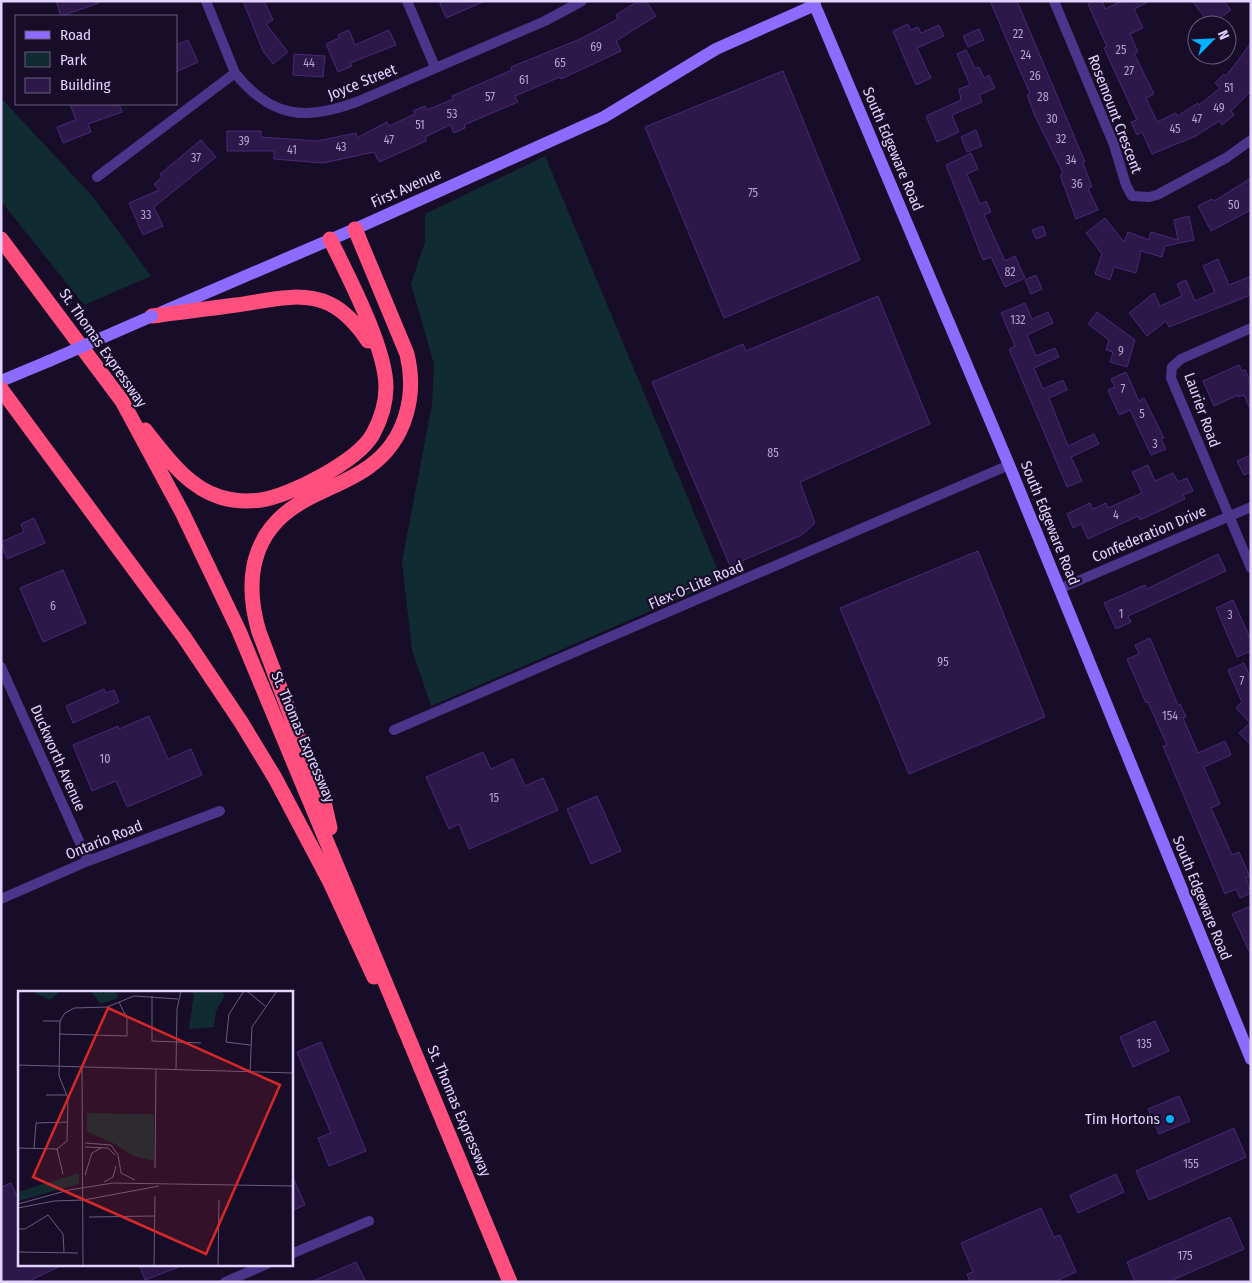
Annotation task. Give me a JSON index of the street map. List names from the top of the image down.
{
  "streets": {
    "highway": ["St. Thomas Expressway"],
    "main road": ["South Edgeware Road", "First Avenue"],
    "street": [
      "Joyce Street",
      "Rosemount Crescent",
      "Laurier Road",
      "Confederation Drive",
      "Flex-O-Lite Road",
      "Duckworth Avenue",
      "Ontario Road"
    ]
  },
  "crossings": [
    ["South Edgeware Road", "First Avenue"],
    ["South Edgeware Road", "Confederation Drive"],
    ["South Edgeware Road", "Flex-O-Lite Road"],
    ["Laurier Road", "Confederation Drive"],
    ["Duckworth Avenue", "Ontario Road"]
  ],
  "places": ["Tim Hortons"],
  "house_numbers": [
    "22",
    "69",
    "25",
    "24",
    "44",
    "65",
    "27",
    "26",
    "61",
    "51",
    "57",
    "28",
    "49",
    "53",
    "30",
    "47",
    "51",
    "45",
    "32",
    "47",
    "39",
    "43",
    "41",
    "37",
    "34",
    "36",
    "75",
    "50",
    "33",
    "82",
    "132",
    "9",
    "7",
    "5",
    "3",
    "85",
    "4",
    "6",
    "1",
    "3",
    "95",
    "7",
    "154",
    "10",
    "15",
    "135",
    "155",
    "175"
  ],
  "legend": ["Road", "Park", "Building"],
  "north": "top right"
}
